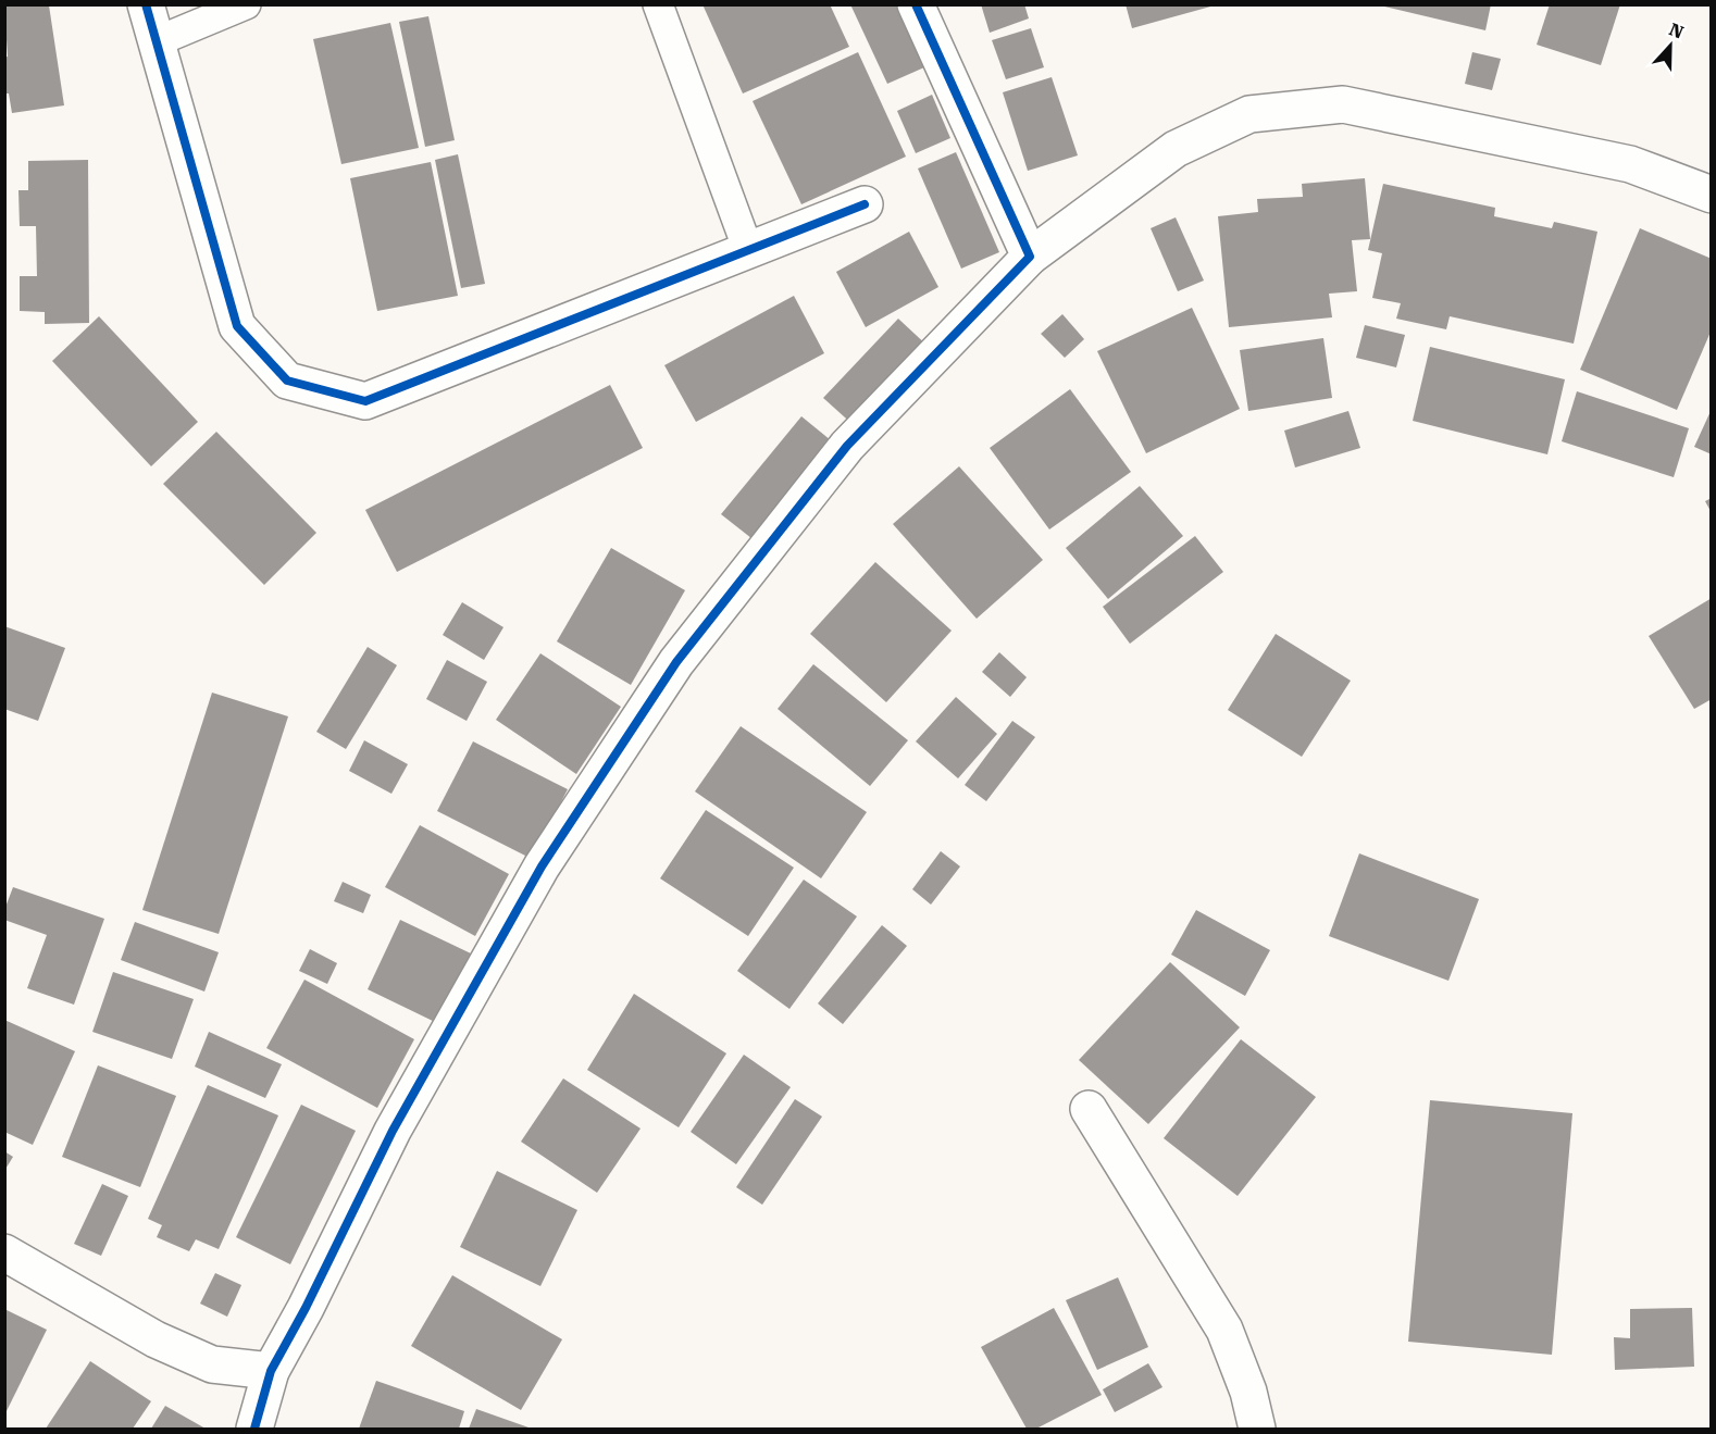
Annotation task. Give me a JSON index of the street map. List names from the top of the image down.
{
  "north": "top"
}
